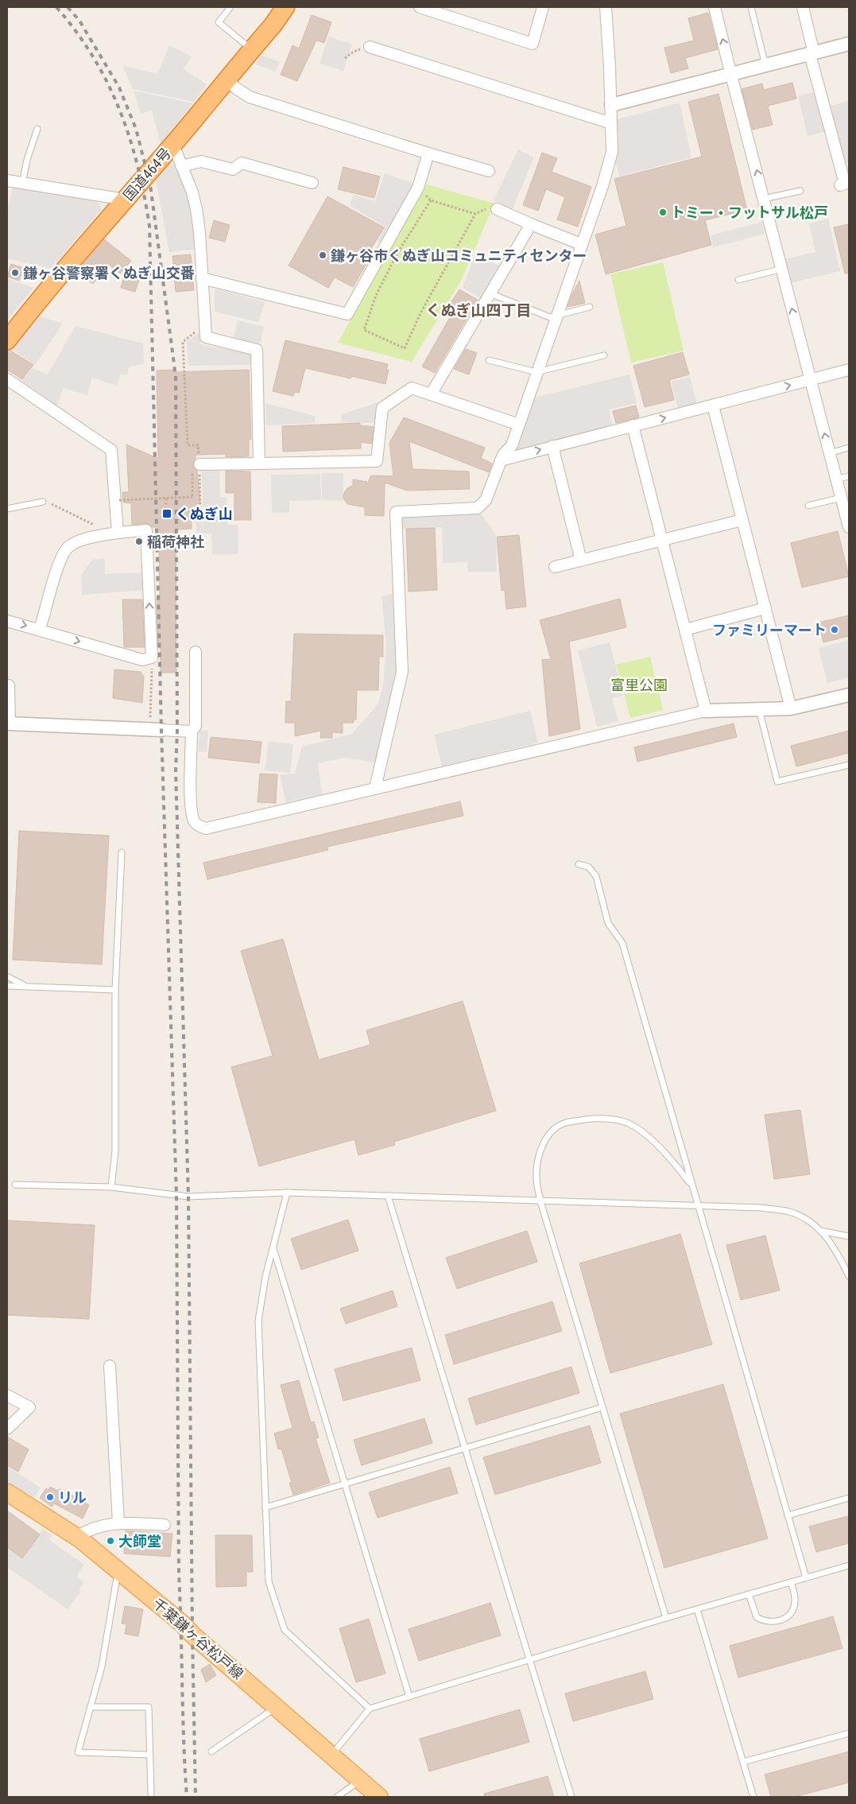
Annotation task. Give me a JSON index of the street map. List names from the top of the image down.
{
  "streets": {
    "highway": ["国道464号"],
    "main road": ["千葉鎌ヶ谷松戸線"]
  },
  "districts": ["くぬぎ山四丁目"],
  "parks": ["富里公園"],
  "places": {
    "other": [
      "トミー・フットサル松戸",
      "鎌ヶ谷市くぬぎ山コミュニティセンター",
      "鎌ヶ谷警察署くぬぎ山交番",
      "稲荷神社",
      "ファミリーマート",
      "リル",
      "大師堂"
    ],
    "transit": ["くぬぎ山"]
  }
}
